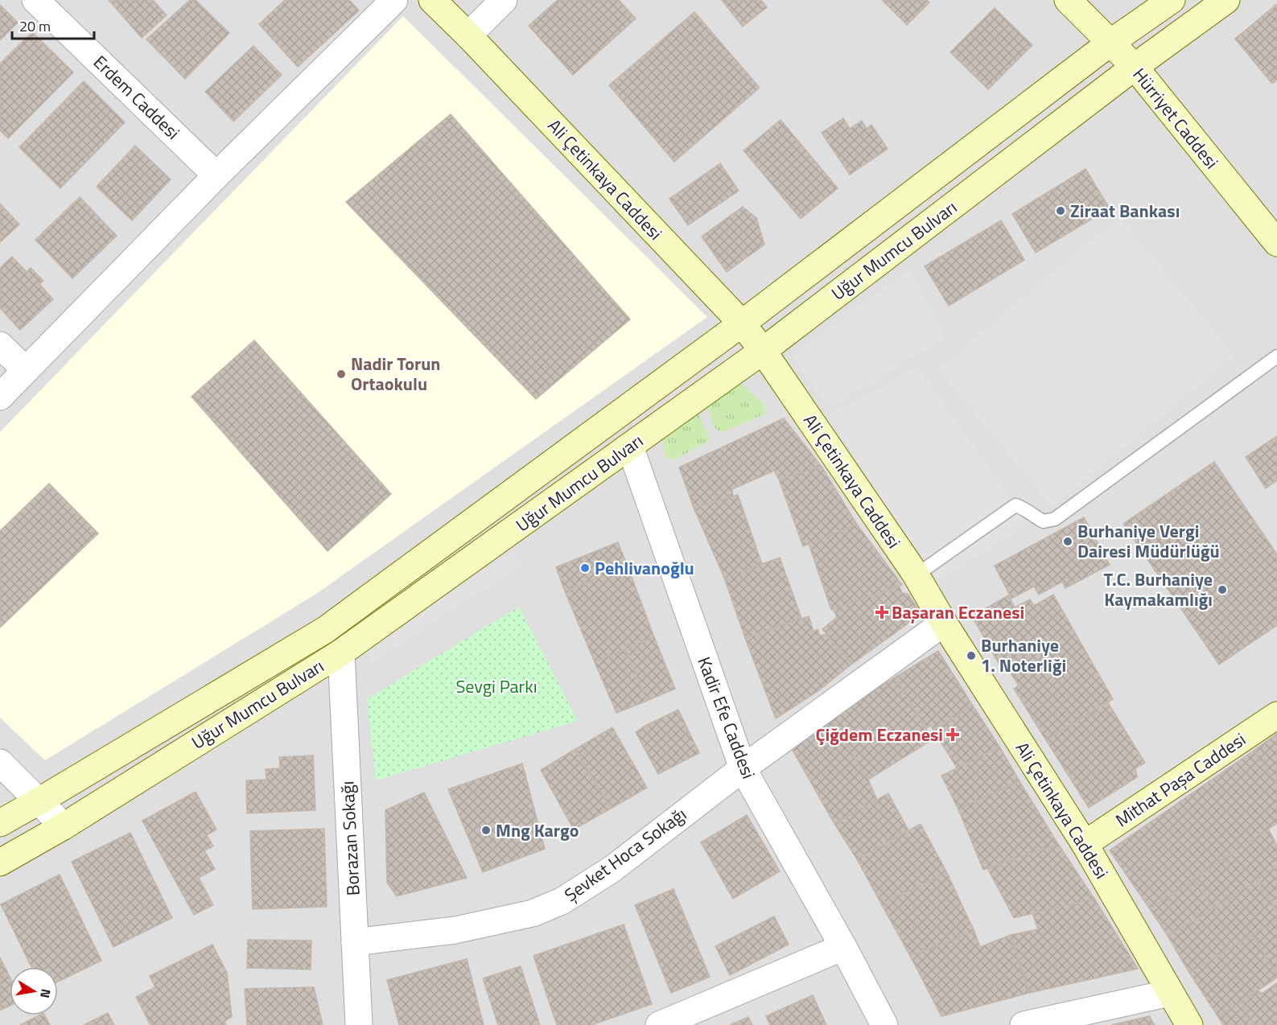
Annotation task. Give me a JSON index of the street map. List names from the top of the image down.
{
  "streets": {
    "street": [
      "Erdem Caddesi",
      "Hürriyet Caddesi",
      "Ali Çetinkaya Caddesi",
      "Uğur Mumcu Bulvarı",
      "Kadir Efe Caddesi",
      "Mithat Paşa Caddesi",
      "Borazan Sokağı",
      "Şevket Hoca Sokağı"
    ]
  },
  "crossings": [
    ["Hürriyet Caddesi", "Uğur Mumcu Bulvarı"],
    ["Ali Çetinkaya Caddesi", "Uğur Mumcu Bulvarı"],
    ["Ali Çetinkaya Caddesi", "Mithat Paşa Caddesi"],
    ["Ali Çetinkaya Caddesi", "Şevket Hoca Sokağı"],
    ["Uğur Mumcu Bulvarı", "Kadir Efe Caddesi"],
    ["Uğur Mumcu Bulvarı", "Borazan Sokağı"],
    ["Kadir Efe Caddesi", "Şevket Hoca Sokağı"],
    ["Borazan Sokağı", "Şevket Hoca Sokağı"]
  ],
  "parks": ["Sevgi Parkı"],
  "places": {
    "other": [
      "Ziraat Bankası",
      "Nadir Torun Ortaokulu",
      "Burhaniye Vergi Dairesi Müdürlüğü",
      "Pehlivanoğlu",
      "T.C. Burhaniye Kaymakamlığı",
      "Burhaniye 1. Noterliği",
      "Mng Kargo"
    ],
    "health": ["Başaran Eczanesi", "Çiğdem Eczanesi"]
  },
  "scale_bar": "20 m",
  "north": "right"
}
